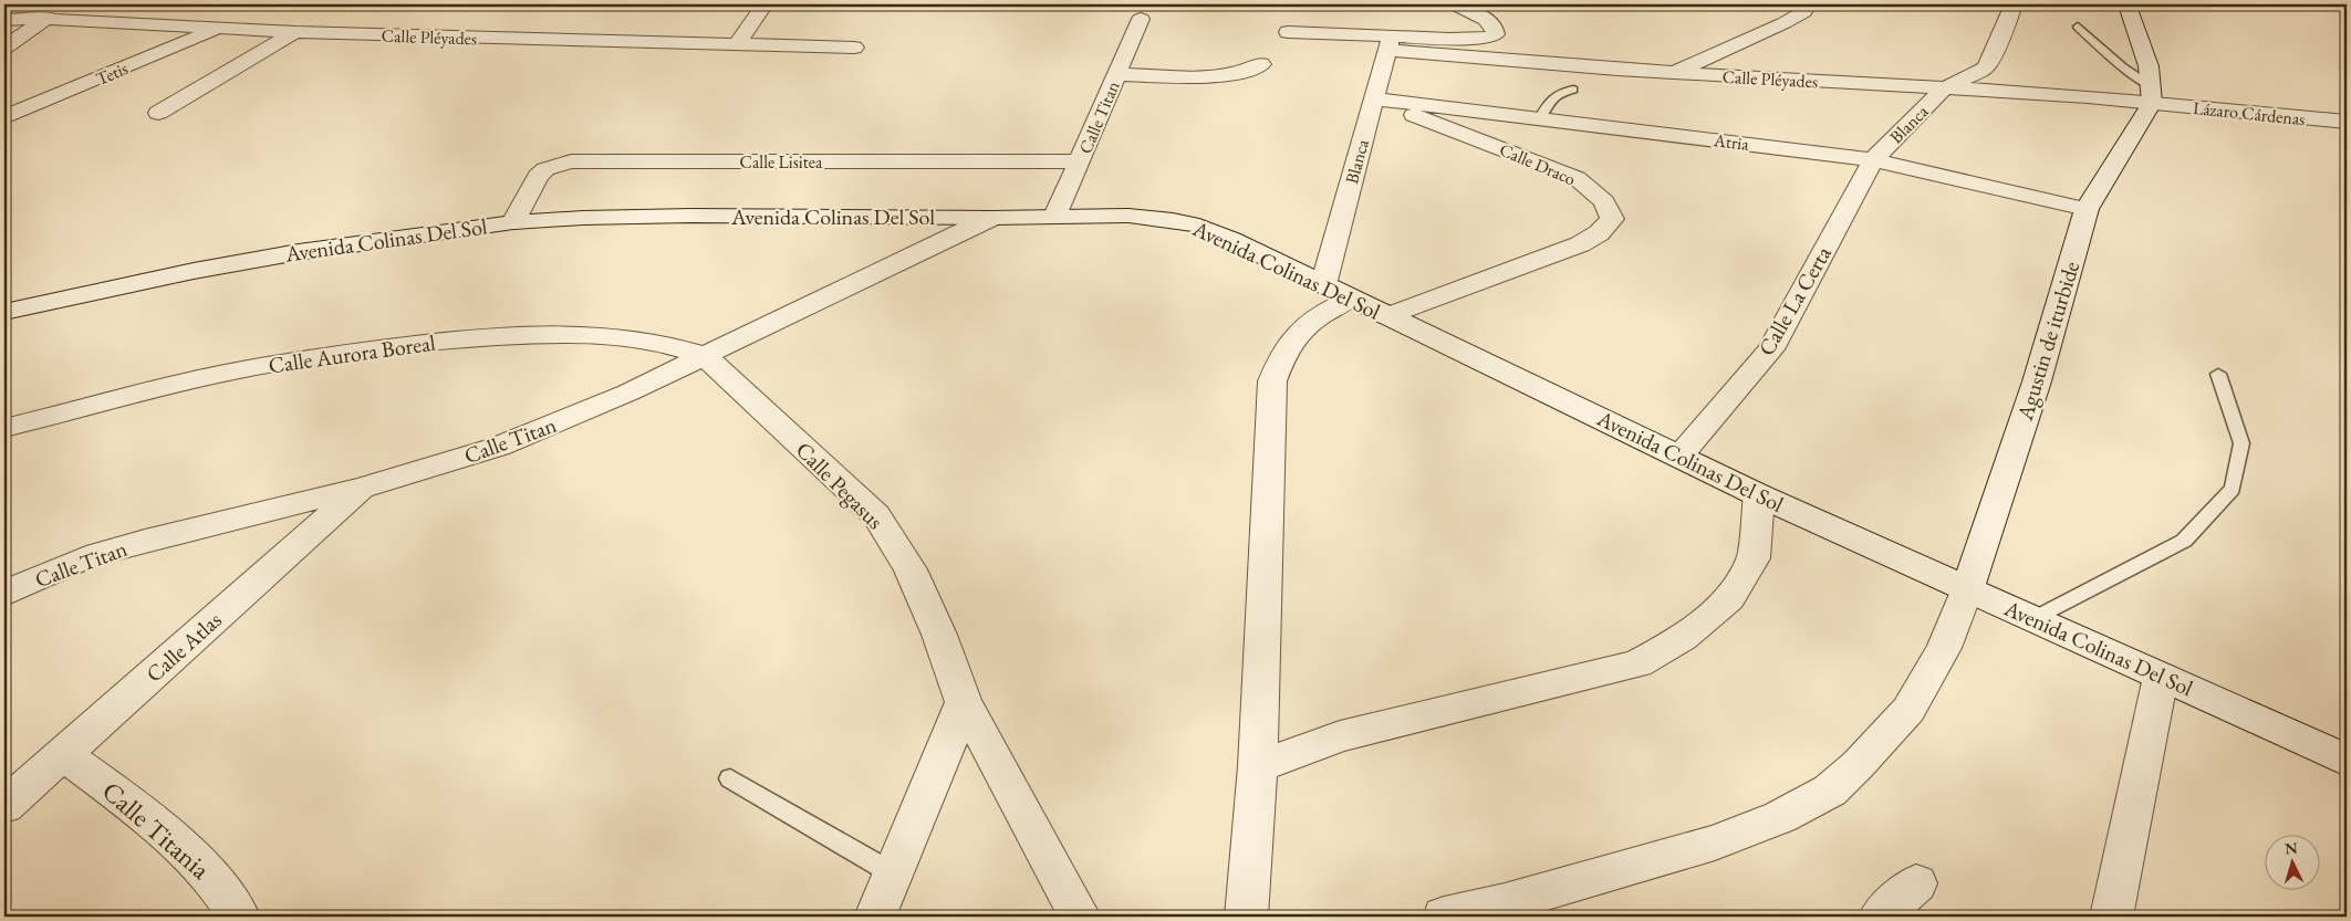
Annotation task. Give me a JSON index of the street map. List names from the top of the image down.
{
  "streets": {
    "street": [
      "Calle Pléyades",
      "Tetis",
      "Lázaro Cárdenas",
      "Calle Titan",
      "Blanca",
      "Atria",
      "Calle Lisitea",
      "Calle Draco",
      "Avenida Colinas Del Sol",
      "Calle La Certa",
      "Agustin de iturbide",
      "Calle Aurora Boreal",
      "Calle Pegasus",
      "Calle Atlas",
      "Calle Titania"
    ]
  },
  "crossings": [
    ["Calle Pléyades", "Tetis"],
    ["Calle Pléyades", "Lázaro Cárdenas"],
    ["Calle Pléyades", "Blanca"],
    ["Calle Pléyades", "Agustin de iturbide"],
    ["Lázaro Cárdenas", "Agustin de iturbide"],
    ["Calle Titan", "Calle Lisitea"],
    ["Calle Titan", "Avenida Colinas Del Sol"],
    ["Calle Titan", "Calle Aurora Boreal"],
    ["Calle Titan", "Calle Pegasus"],
    ["Calle Titan", "Calle Atlas"],
    ["Blanca", "Atria"],
    ["Blanca", "Calle Draco"],
    ["Blanca", "Avenida Colinas Del Sol"],
    ["Blanca", "Calle La Certa"],
    ["Atria", "Calle Draco"],
    ["Atria", "Calle La Certa"],
    ["Atria", "Agustin de iturbide"],
    ["Calle Lisitea", "Avenida Colinas Del Sol"],
    ["Calle Draco", "Avenida Colinas Del Sol"],
    ["Avenida Colinas Del Sol", "Calle La Certa"],
    ["Avenida Colinas Del Sol", "Agustin de iturbide"],
    ["Calle Aurora Boreal", "Calle Pegasus"],
    ["Calle Atlas", "Calle Titania"]
  ],
  "north": "top"
}
